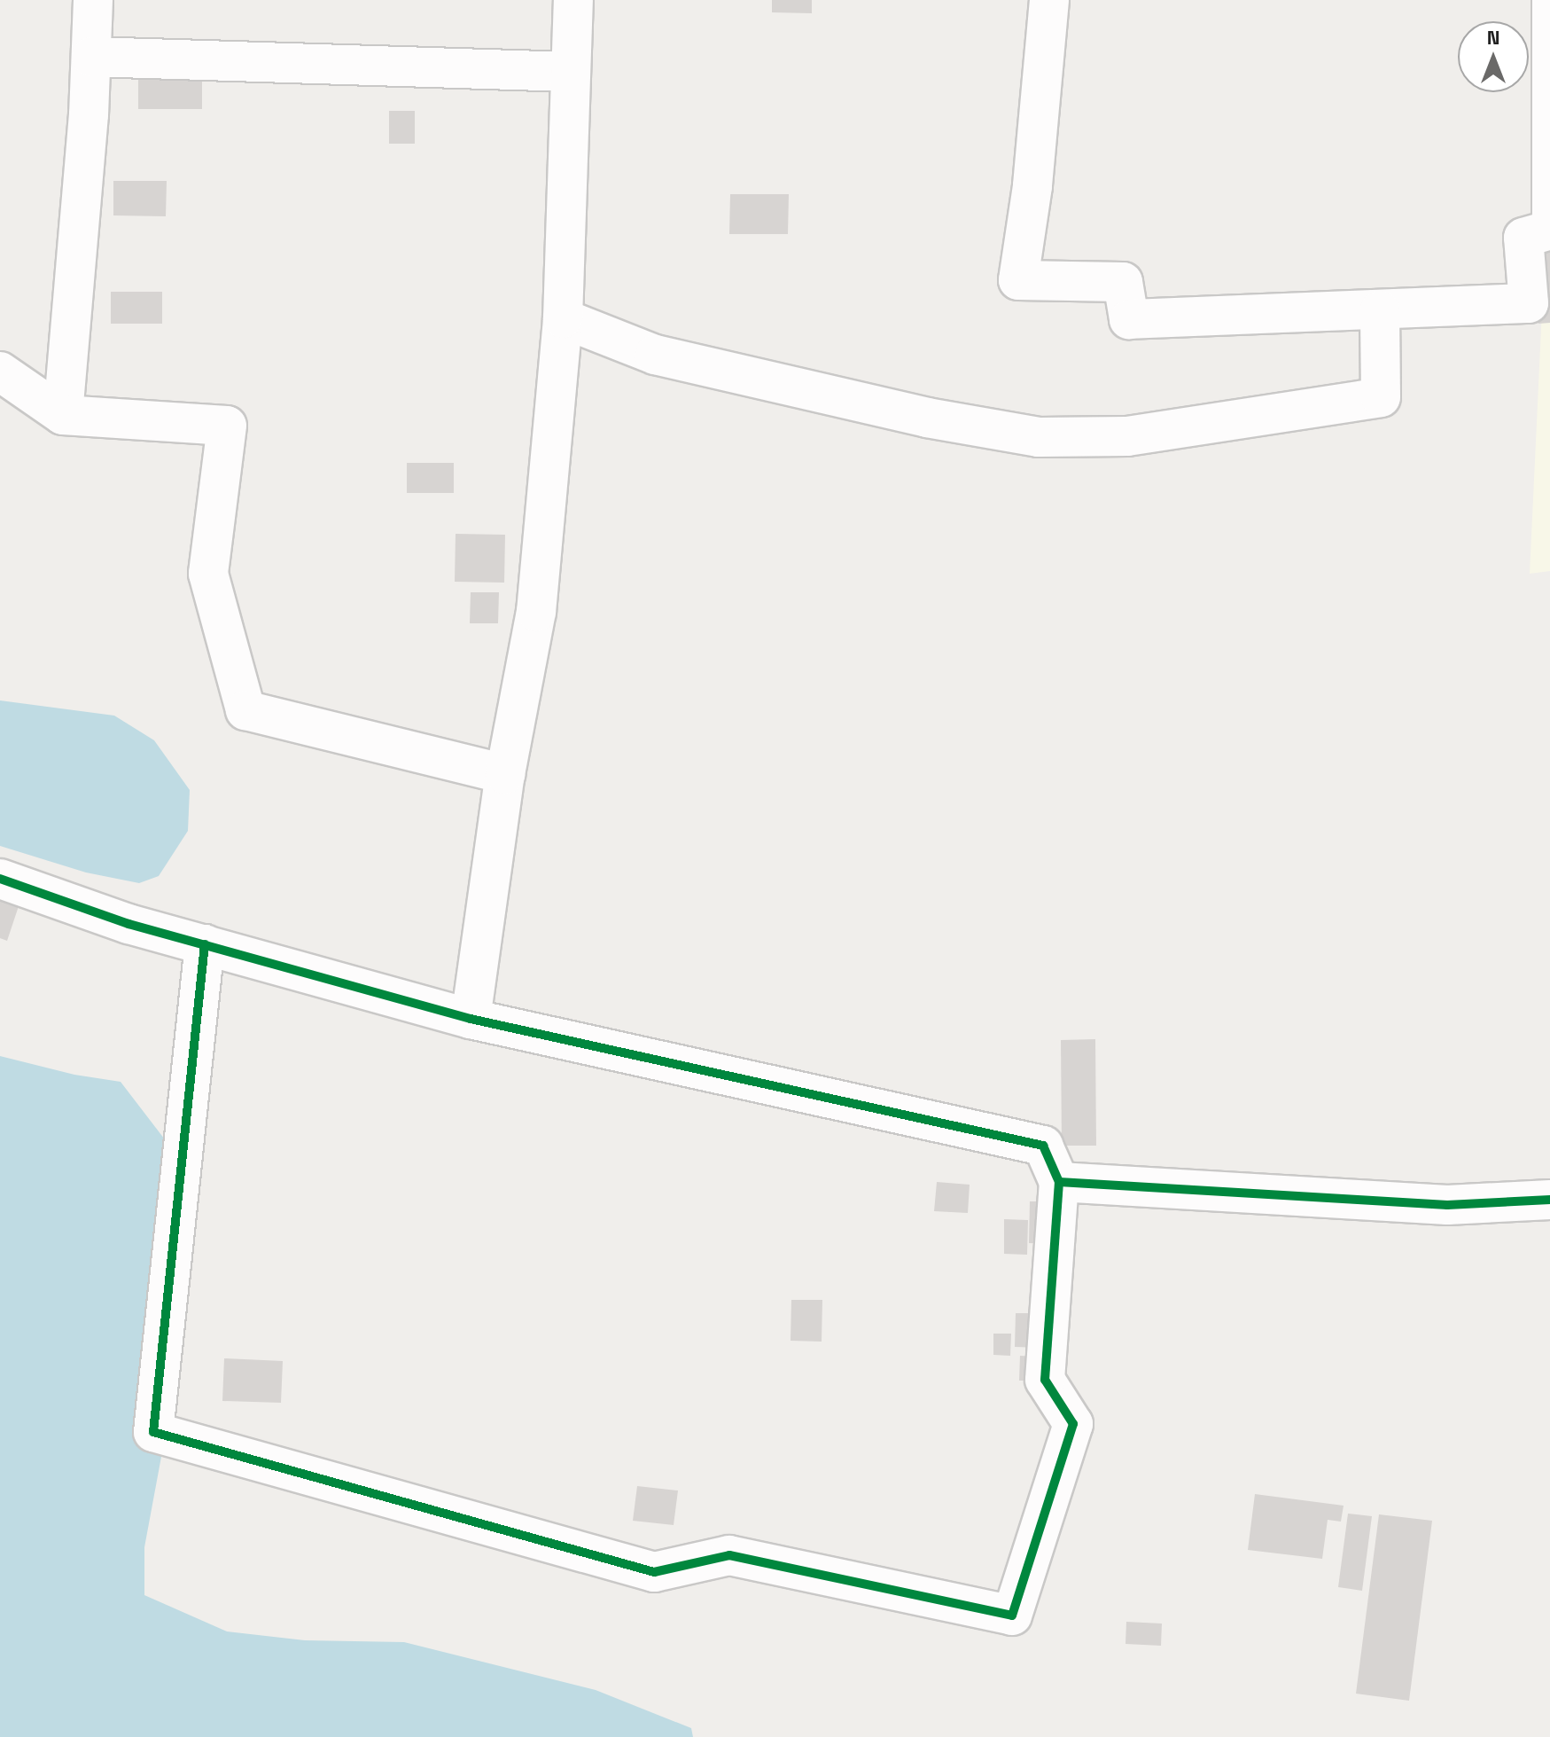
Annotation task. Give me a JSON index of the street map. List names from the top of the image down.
{
  "north": "top"
}
